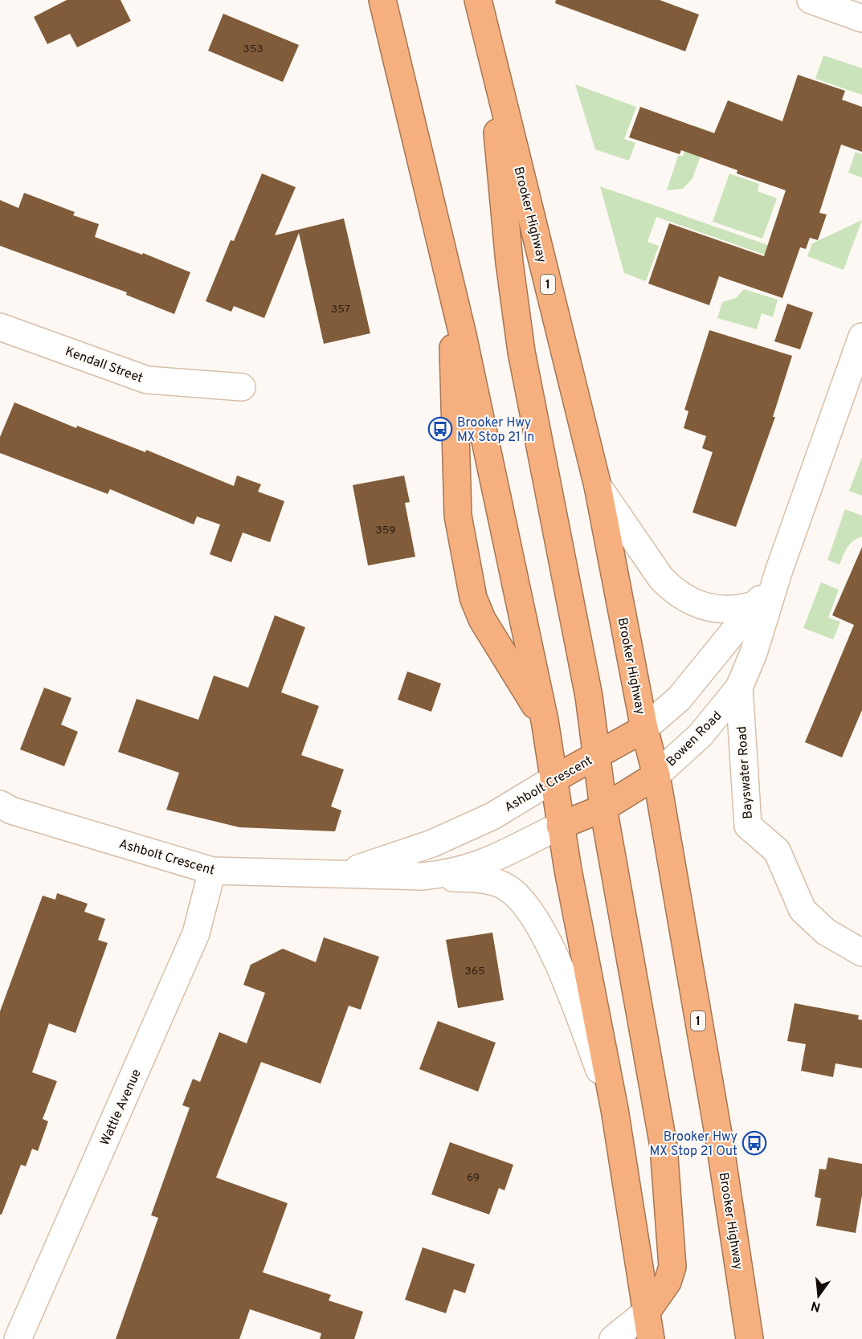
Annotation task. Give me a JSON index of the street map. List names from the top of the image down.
{
  "streets": {
    "highway": [
      "Brooker Highway",
      "1",
      "Bowen Road",
      "Ashbolt Crescent"
    ],
    "street": ["Kendall Street", "Bayswater Road", "Wattle Avenue"]
  },
  "crossings": [
    ["Brooker Highway", "Bowen Road"],
    ["Brooker Highway", "Ashbolt Crescent"],
    ["Bowen Road", "Bayswater Road"],
    ["Bowen Road", "Ashbolt Crescent"],
    ["Ashbolt Crescent", "Wattle Avenue"]
  ],
  "places": {
    "bus stop": ["Brooker Hwy MX Stop 21 In", "Brooker Hwy MX Stop 21 Out"]
  },
  "house_numbers": [
    "353",
    "357",
    "359",
    "365",
    "69"
  ],
  "north": "bottom"
}
